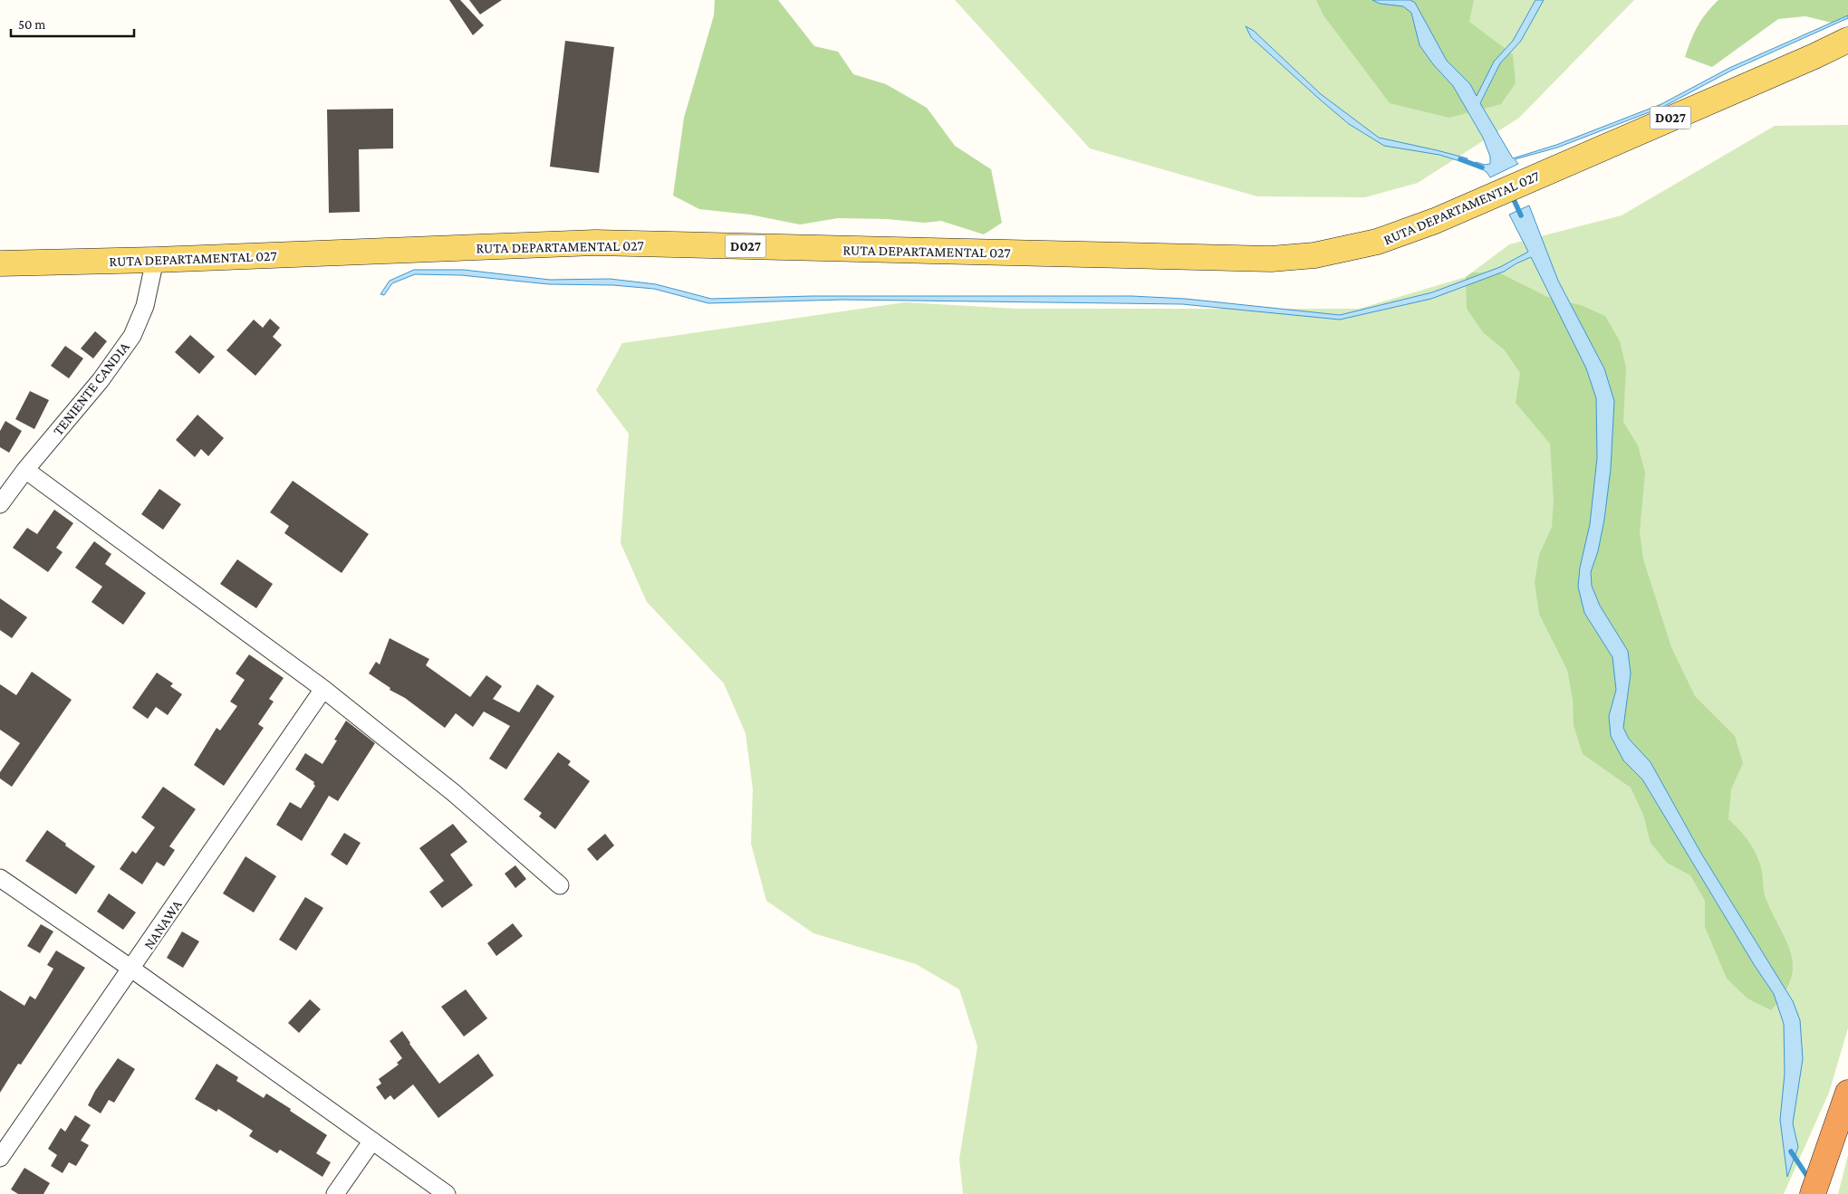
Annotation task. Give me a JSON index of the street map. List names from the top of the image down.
{
  "streets": {
    "main road": ["D027", "RUTA DEPARTAMENTAL 027"],
    "street": ["TENIENTE CANDIA", "NANAWA"]
  },
  "crossings": [
    ["RUTA DEPARTAMENTAL 027", "TENIENTE CANDIA"]
  ],
  "scale_bar": "50 m"
}
